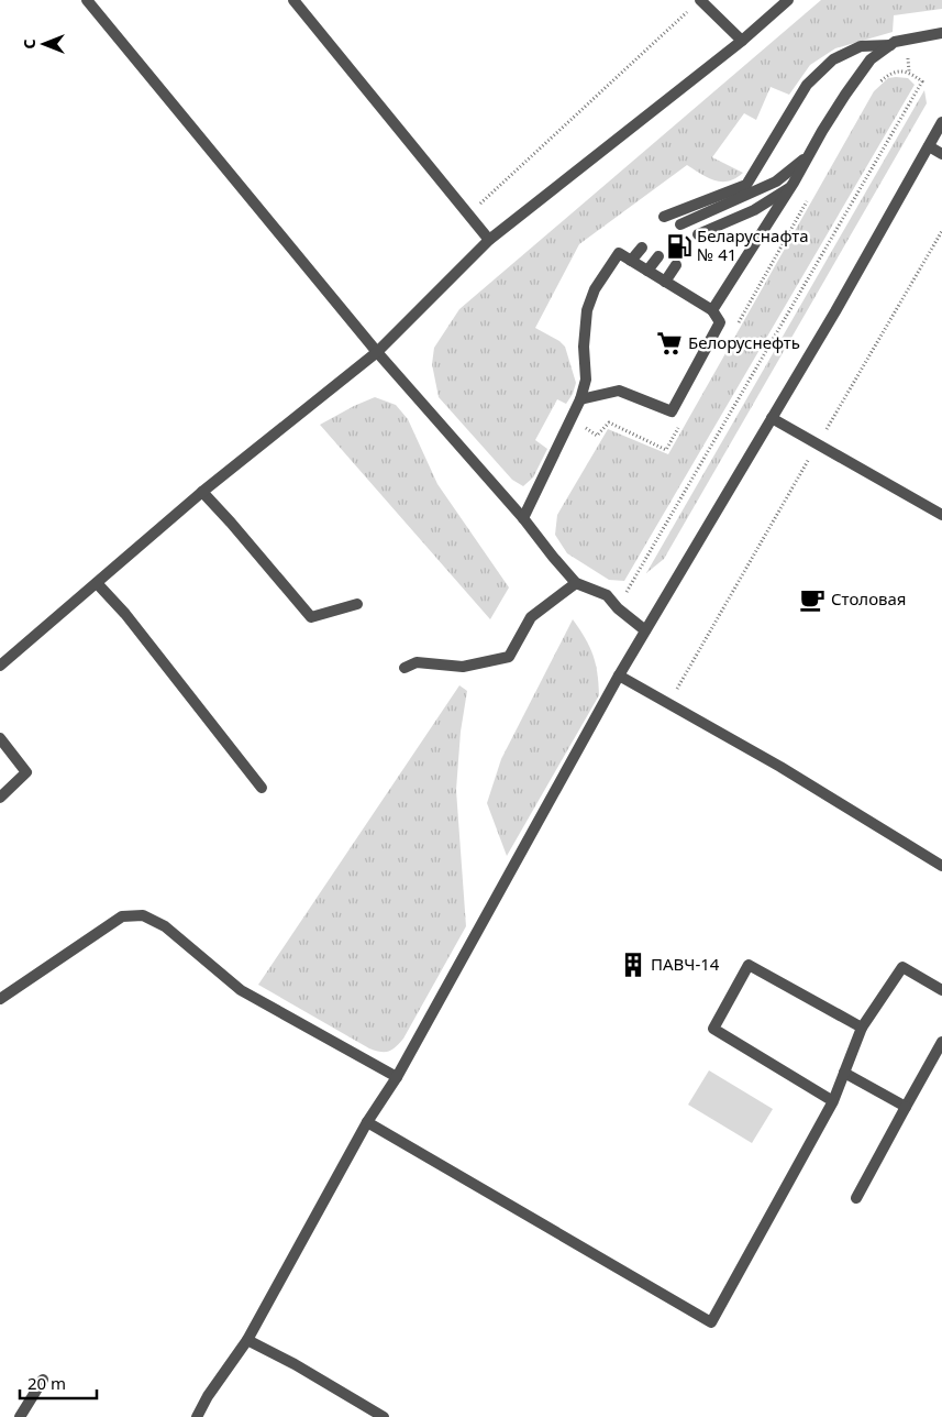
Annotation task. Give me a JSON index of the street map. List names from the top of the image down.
{
  "places": {
    "fuel station": ["Беларуснафта № 41"],
    "supermarket": ["Белоруснефть"],
    "cafe": ["Столовая"],
    "building": ["ПАВЧ-14"]
  },
  "scale_bar": "20 m",
  "north": "left"
}
